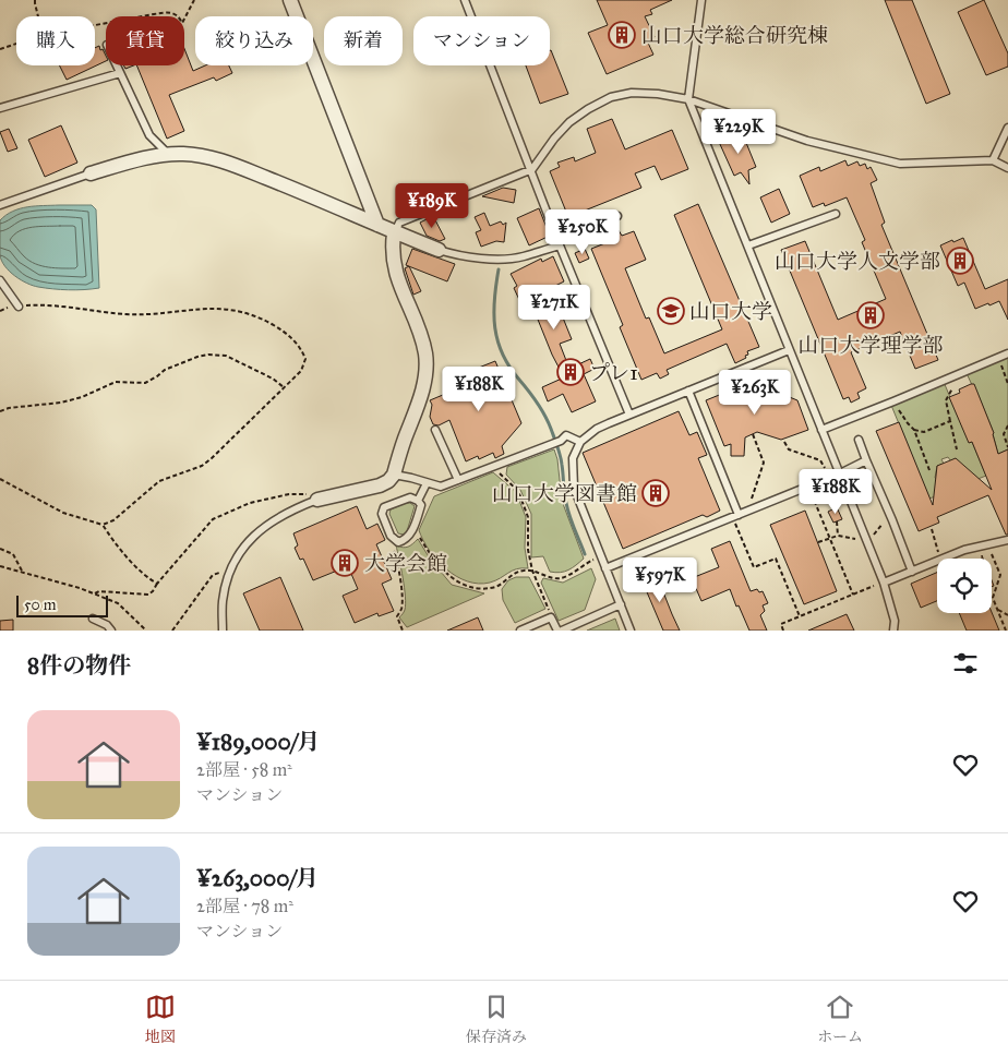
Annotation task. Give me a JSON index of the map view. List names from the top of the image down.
{
  "places": {
    "building": [
      "山口大学総合研究棟",
      "山口大学人文学部",
      "山口大学理学部",
      "プレ1",
      "山口大学図書館",
      "大学会館"
    ],
    "school or university": ["山口大学"]
  },
  "scale_bar": "50 m",
  "page": {
    "chip": [
      "購入",
      "賃貸",
      "絞り込み",
      "新着",
      "マンション"
    ],
    "price": [
      "¥229K",
      "¥189K",
      "¥250K",
      "¥271K",
      "¥188K",
      "¥263K",
      "¥188K",
      "¥597K"
    ],
    "scale": "50 m",
    "heading": "8件の物件",
    "list": [
      {
        "name": "¥189,000/月",
        "note": "2部屋 · 58 m² · マンション"
      },
      {
        "name": "¥263,000/月",
        "note": "2部屋 · 78 m² · マンション"
      }
    ],
    "tabs": ["地図", "保存済み", "ホーム"]
  }
}
